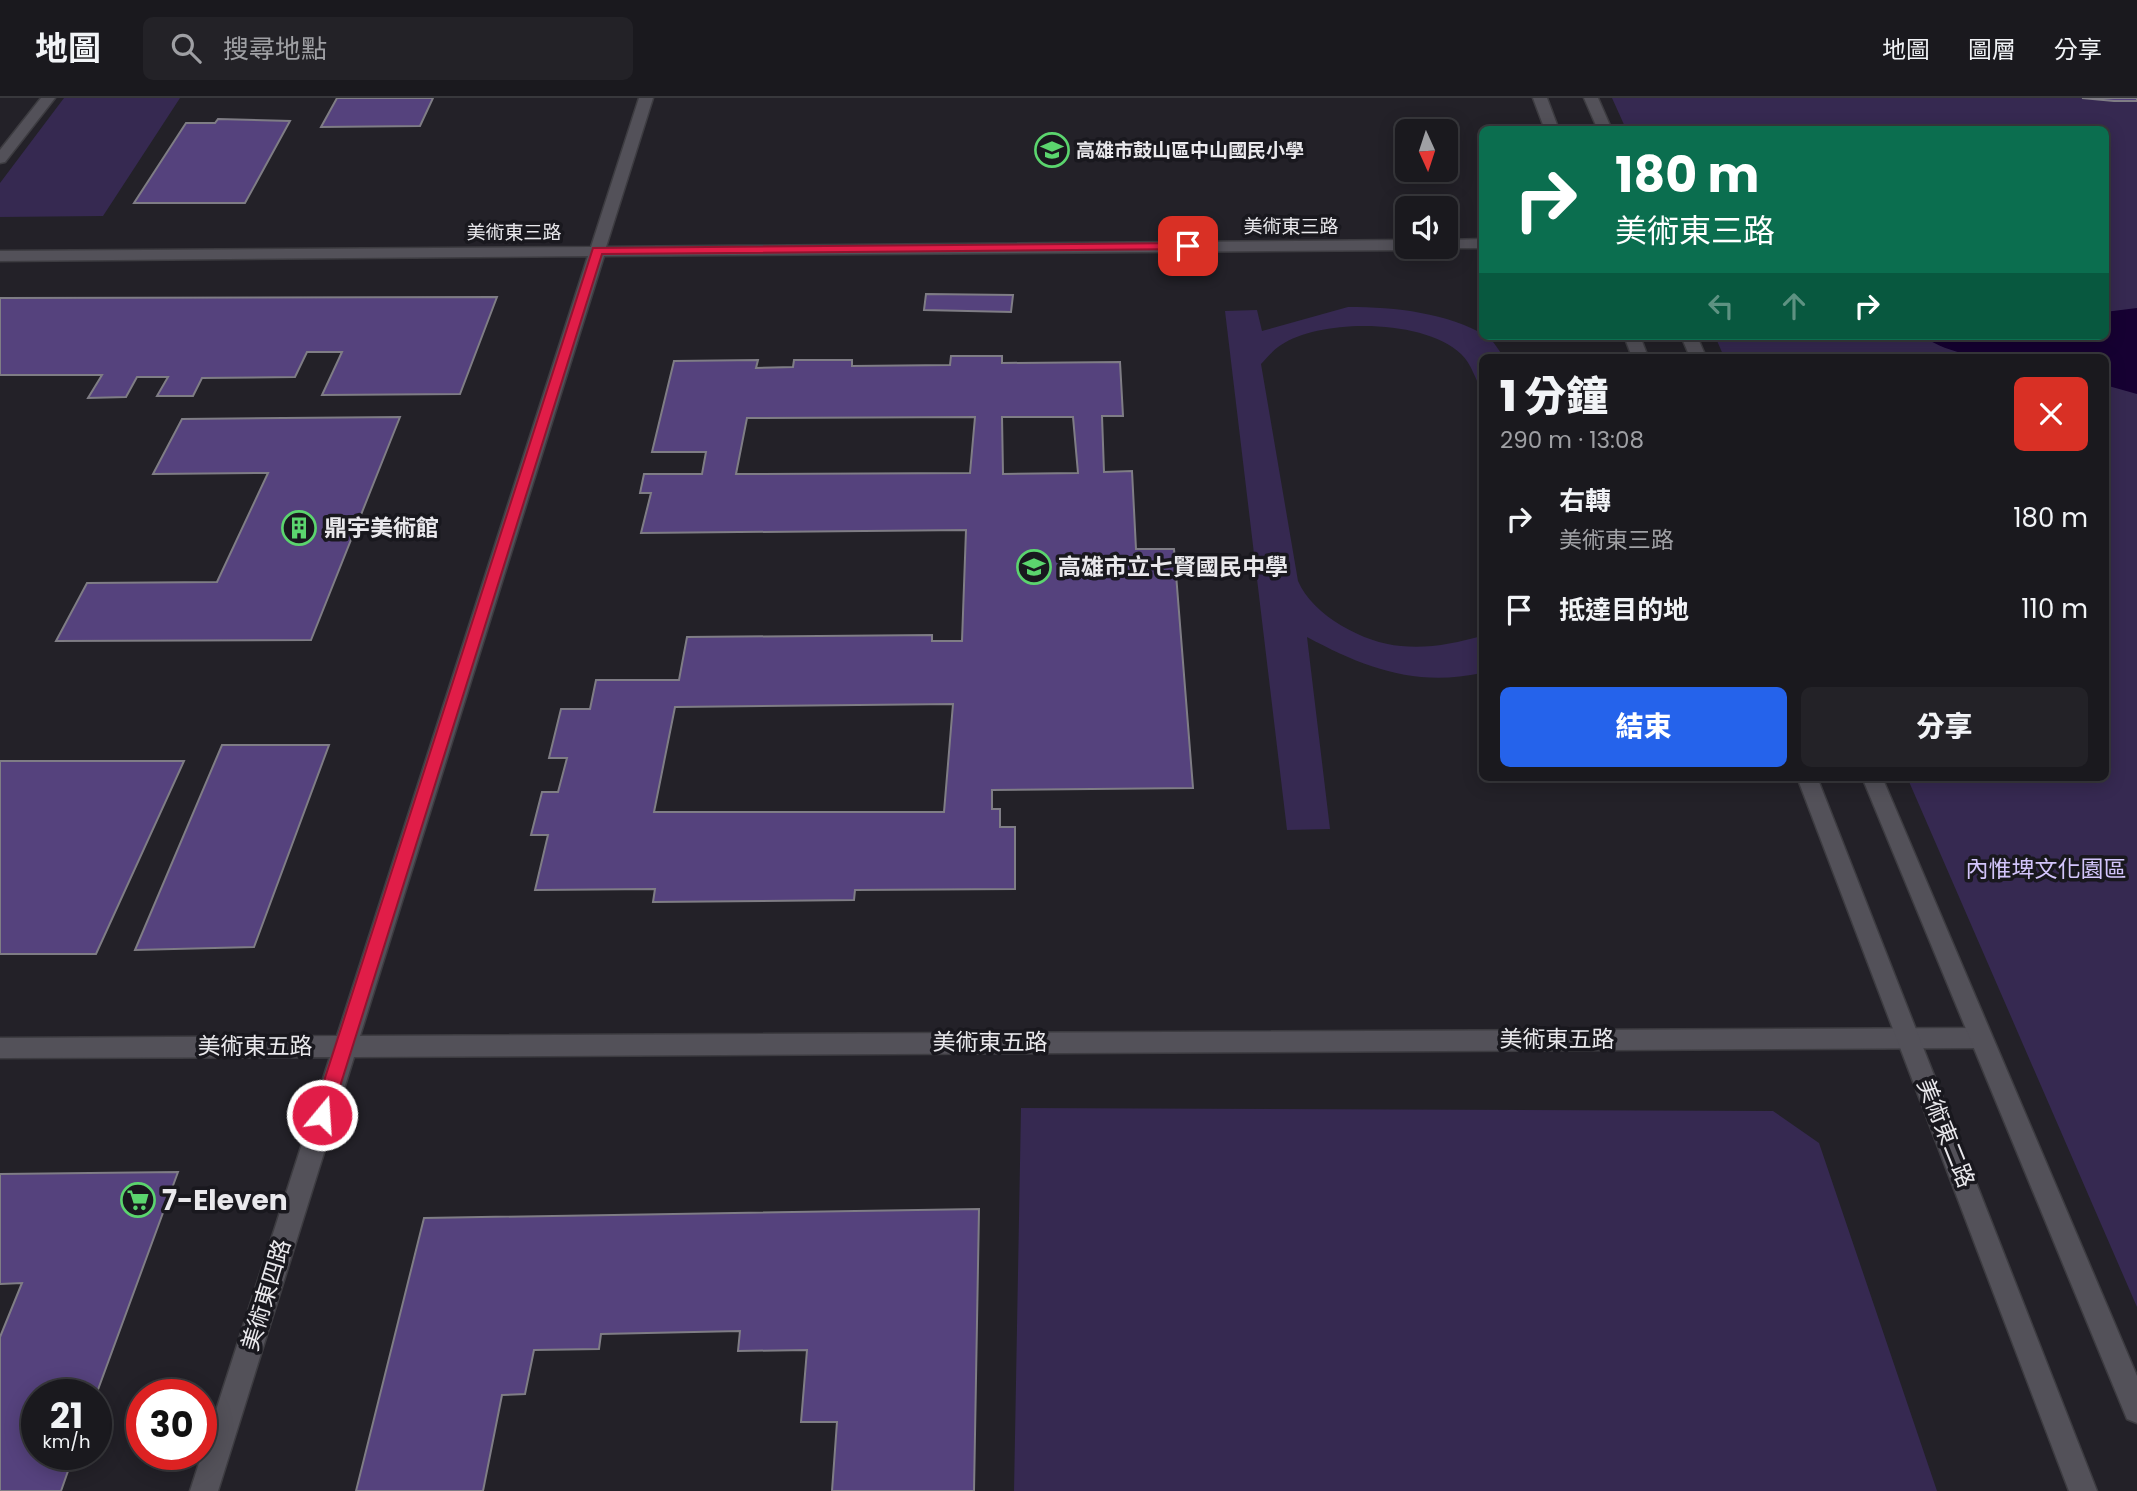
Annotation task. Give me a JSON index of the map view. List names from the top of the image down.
{
  "streets": {
    "street": [
      "美術東三路",
      "美術東五路",
      "美術東二路",
      "美術東四路"
    ]
  },
  "crossings": [
    ["美術東三路", "美術東四路"],
    ["美術東五路", "美術東二路"],
    ["美術東五路", "美術東四路"]
  ],
  "parks": ["內惟埤文化園區"],
  "places": {
    "school or university": ["高雄市鼓山區中山國民小學", "高雄市立七賢國民中學"],
    "building": ["鼎宇美術館"],
    "supermarket": ["7-Eleven"]
  },
  "north": "bottom",
  "page": {
    "header": "地圖",
    "search": "搜尋地點",
    "nav": ["地圖", "圖層", "分享"],
    "turn": ["180 m", "美術東三路"],
    "heading": ["1 分鐘", "290 m · 13:08"],
    "list": [
      {
        "name": "右轉",
        "note": "美術東三路",
        "value": "180 m"
      },
      {
        "name": "抵達目的地",
        "value": "110 m"
      }
    ],
    "buttons": ["結束", "分享"],
    "speed": "21 km/h",
    "limit": "30"
  }
}
